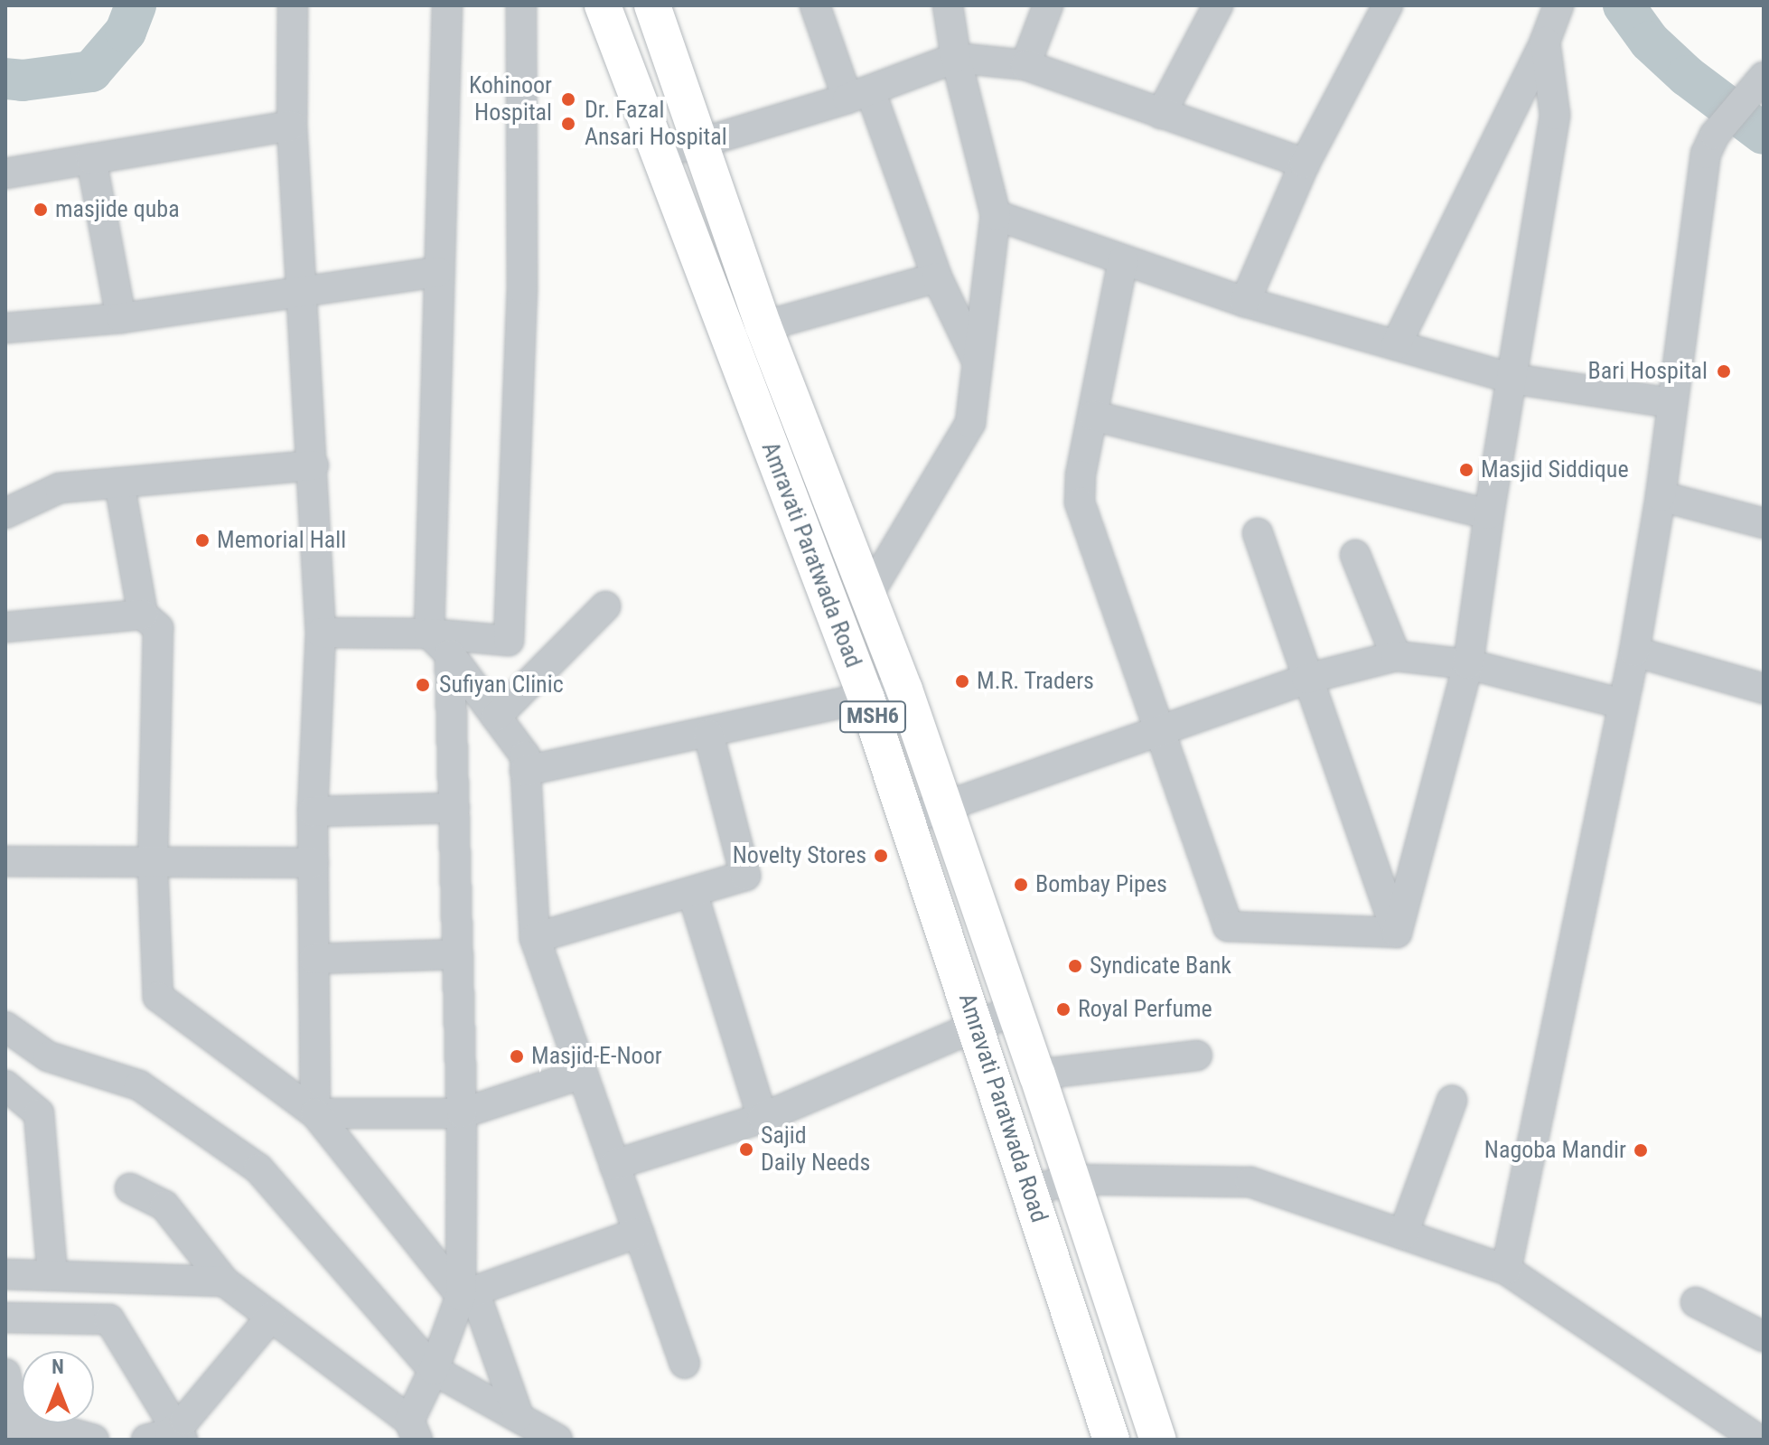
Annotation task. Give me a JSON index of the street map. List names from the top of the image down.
{
  "streets": {
    "main road": ["Amravati Paratwada Road", "MSH6"]
  },
  "places": [
    "Kohinoor Hospital",
    "Dr. Fazal Ansari Hospital",
    "masjide quba",
    "Bari Hospital",
    "Masjid Siddique",
    "Memorial Hall",
    "M.R. Traders",
    "Sufiyan Clinic",
    "Novelty Stores",
    "Bombay Pipes",
    "Syndicate Bank",
    "Royal Perfume",
    "Masjid-E-Noor",
    "Sajid Daily Needs",
    "Nagoba Mandir"
  ],
  "north": "top"
}
